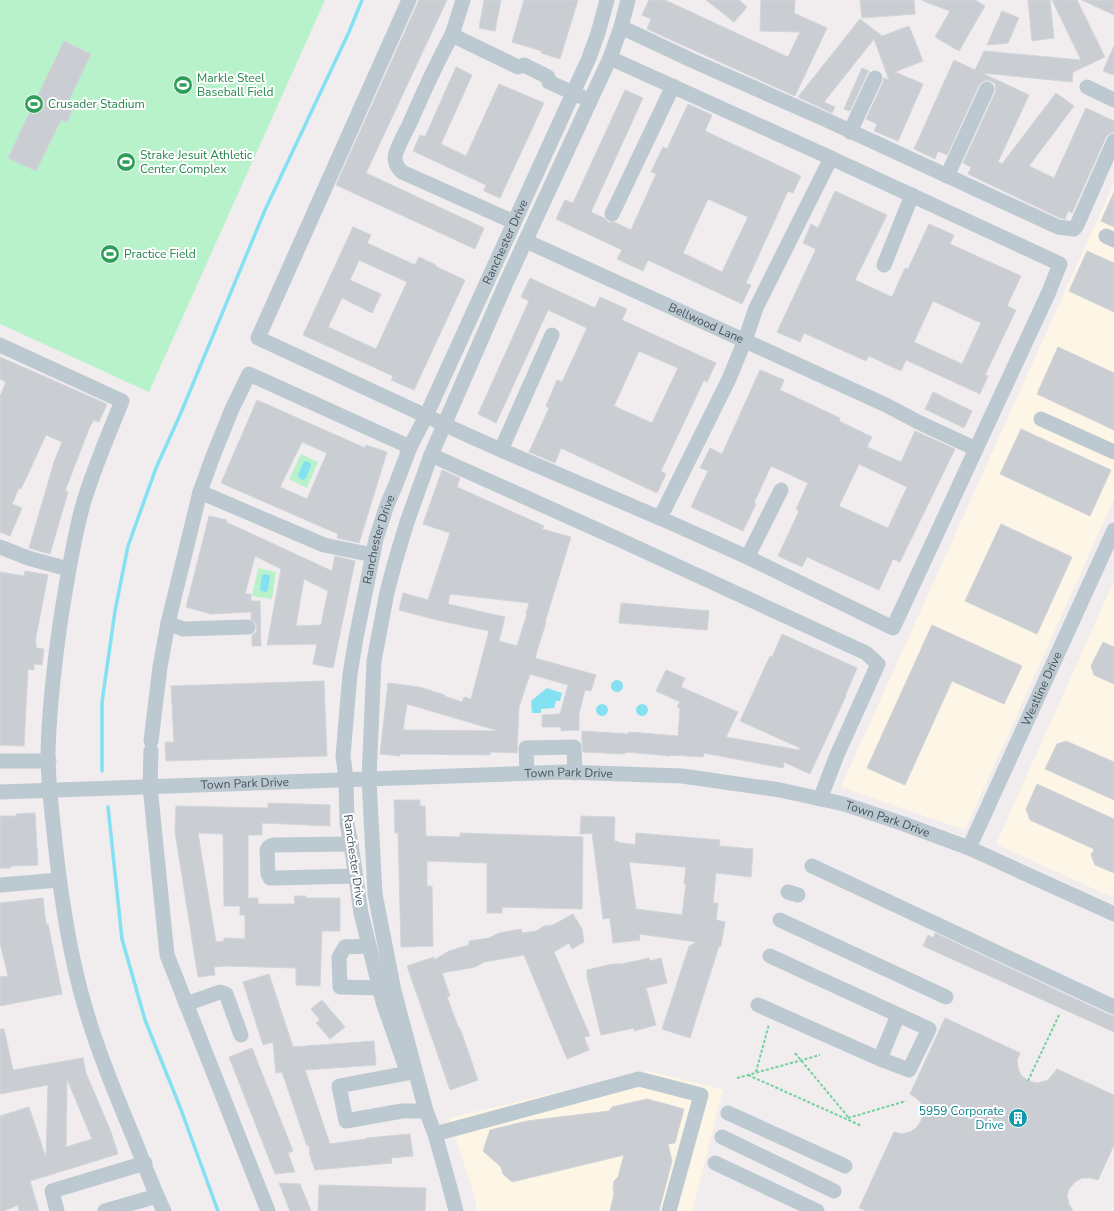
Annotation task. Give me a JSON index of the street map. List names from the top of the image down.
{
  "streets": {
    "street": [
      "Ranchester Drive",
      "Bellwood Lane",
      "Westline Drive",
      "Town Park Drive"
    ]
  },
  "crossings": [
    ["Ranchester Drive", "Bellwood Lane"],
    ["Ranchester Drive", "Town Park Drive"],
    ["Westline Drive", "Town Park Drive"]
  ],
  "places": {
    "sports": [
      "Markle Steel Baseball Field",
      "Crusader Stadium",
      "Strake Jesuit Athletic Center Complex",
      "Practice Field"
    ],
    "building": ["5959 Corporate Drive"]
  }
}
